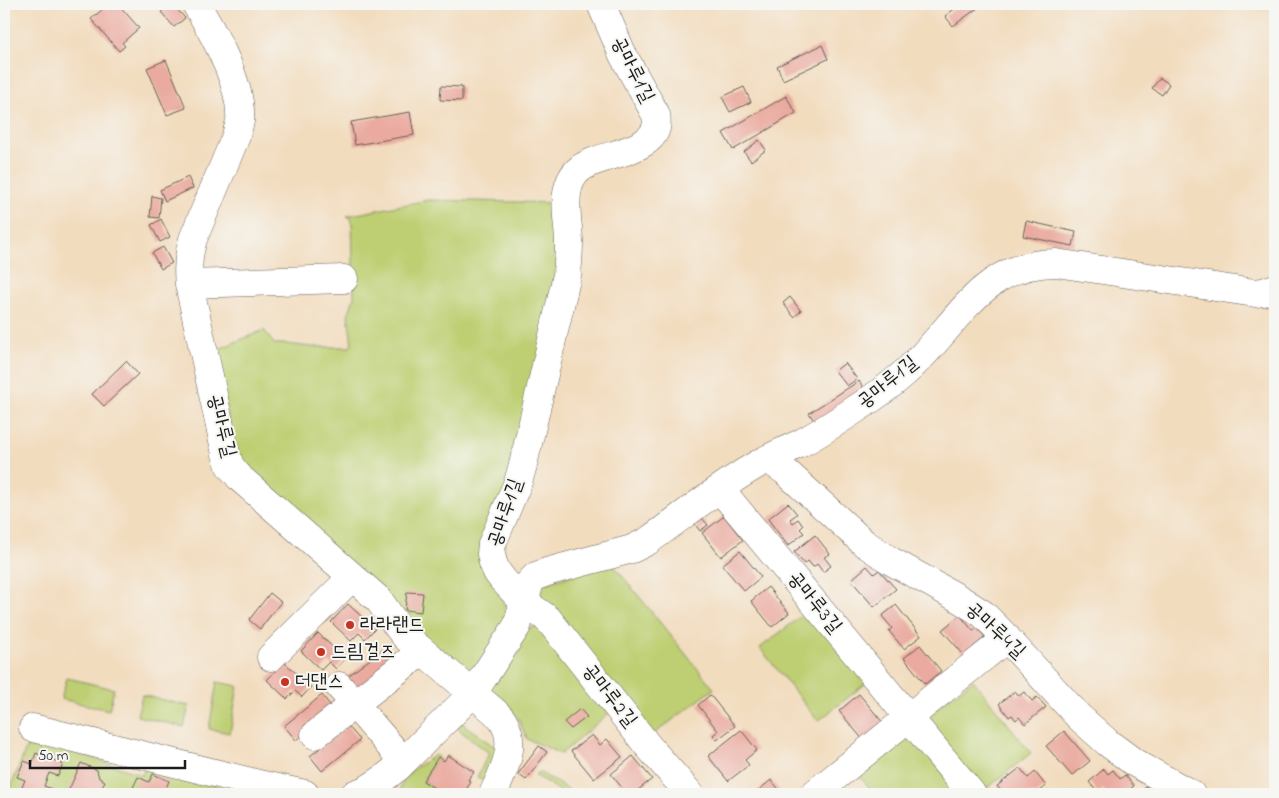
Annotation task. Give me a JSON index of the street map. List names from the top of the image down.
{
  "streets": {
    "street": [
      "공마루1길",
      "공마루길",
      "공마루3길",
      "공마루4길",
      "공마루2길"
    ]
  },
  "crossings": [
    ["공마루1길", "공마루길"],
    ["공마루1길", "공마루3길"],
    ["공마루1길", "공마루4길"],
    ["공마루1길", "공마루2길"]
  ],
  "places": ["라라랜드", "드림걸즈", "더댄스"],
  "scale_bar": "50 m"
}
